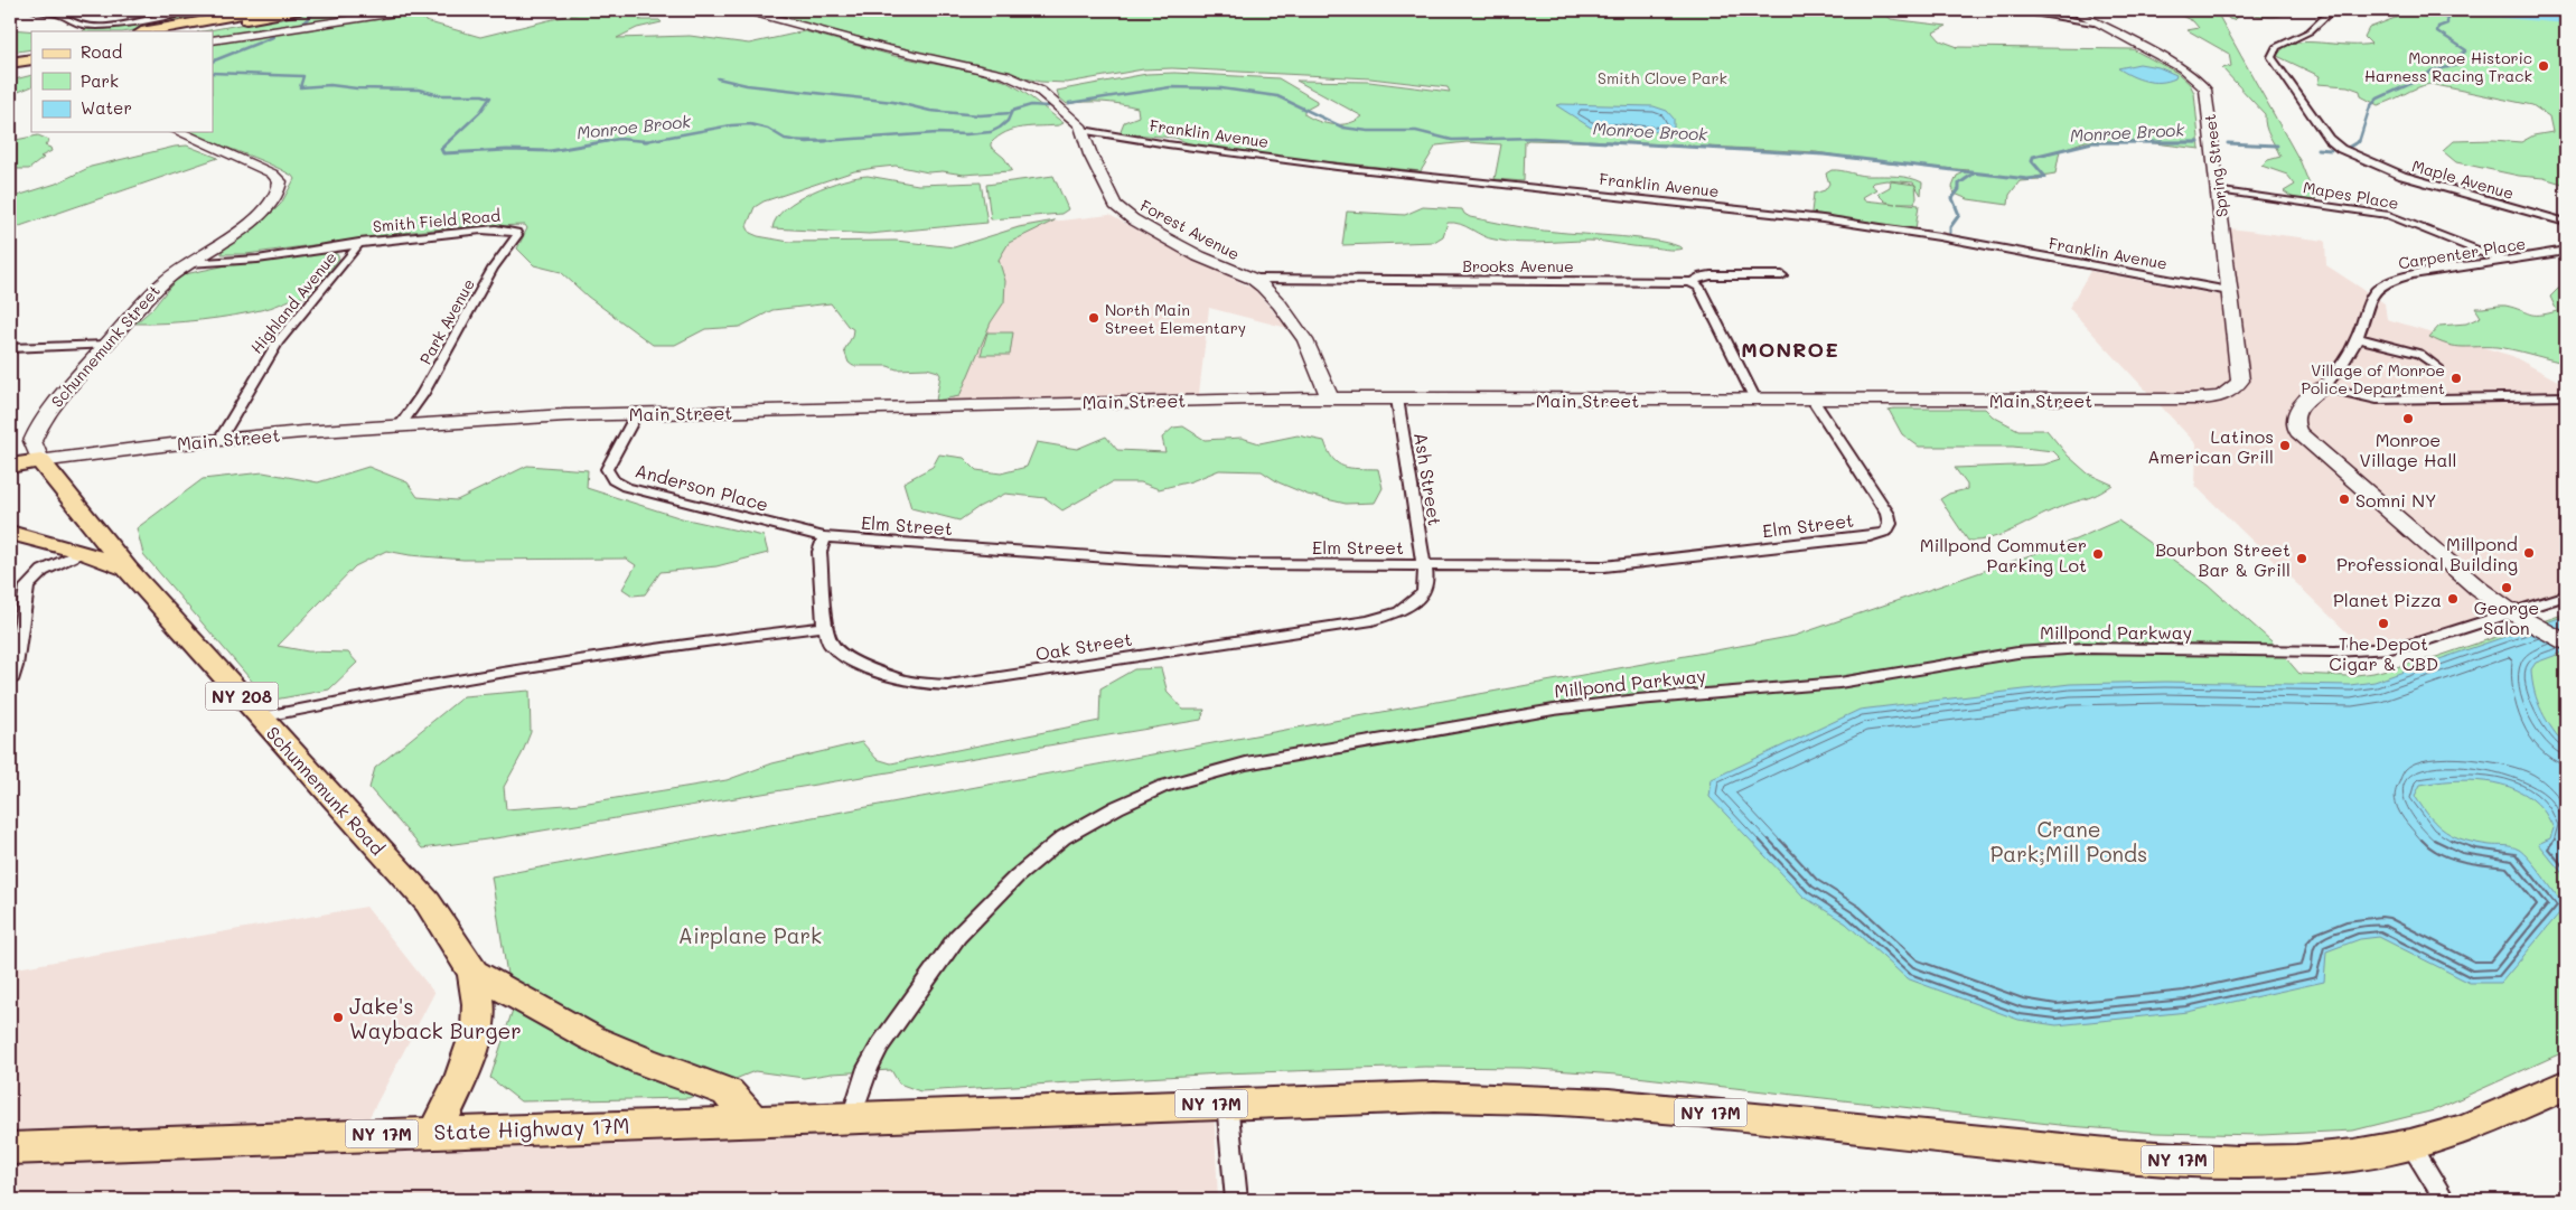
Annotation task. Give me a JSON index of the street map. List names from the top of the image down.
{
  "streets": {
    "main road": [
      "NY 208",
      "Schunnemunk Road",
      "NY 17M",
      "State Highway 17M"
    ],
    "street": [
      "Franklin Avenue",
      "Spring Street",
      "Maple Avenue",
      "Mapes Place",
      "Smith Field Road",
      "Forest Avenue",
      "Carpenter Place",
      "Brooks Avenue",
      "Highland Avenue",
      "Park Avenue",
      "Schunnemunk Street",
      "Main Street",
      "Ash Street",
      "Anderson Place",
      "Elm Street",
      "Millpond Parkway",
      "Oak Street"
    ]
  },
  "crossings": [
    ["Franklin Avenue", "Spring Street"],
    ["Franklin Avenue", "Forest Avenue"],
    ["Spring Street", "Mapes Place"],
    ["Spring Street", "Main Street"],
    ["Mapes Place", "Carpenter Place"],
    ["Smith Field Road", "Highland Avenue"],
    ["Smith Field Road", "Park Avenue"],
    ["Smith Field Road", "Schunnemunk Street"],
    ["Forest Avenue", "Brooks Avenue"],
    ["Forest Avenue", "Main Street"],
    ["Highland Avenue", "Main Street"],
    ["Park Avenue", "Main Street"],
    ["Schunnemunk Street", "Main Street"],
    ["Schunnemunk Street", "Schunnemunk Road"],
    ["Main Street", "Ash Street"],
    ["Main Street", "Anderson Place"],
    ["Main Street", "Elm Street"],
    ["Main Street", "Schunnemunk Road"],
    ["Ash Street", "Elm Street"],
    ["Ash Street", "Oak Street"],
    ["Anderson Place", "Elm Street"],
    ["Anderson Place", "Oak Street"],
    ["Elm Street", "Oak Street"],
    ["Millpond Parkway", "NY 17M"],
    ["Millpond Parkway", "State Highway 17M"],
    ["NY 208", "Schunnemunk Road"],
    ["Schunnemunk Road", "State Highway 17M"],
    ["NY 17M", "State Highway 17M"]
  ],
  "districts": ["MONROE"],
  "water": ["Monroe Brook"],
  "parks": ["Smith Clove Park", "Crane Park;Mill Ponds", "Airplane Park"],
  "places": [
    "Monroe Historic Harness Racing Track",
    "North Main Street Elementary",
    "Village of Monroe Police Department",
    "Monroe Village Hall",
    "Latinos American Grill",
    "Somni NY",
    "Millpond Professional Building",
    "Millpond Commuter Parking Lot",
    "Bourbon Street Bar & Grill",
    "George Salon",
    "Planet Pizza",
    "The Depot Cigar & CBD",
    "Jake's Wayback Burger"
  ],
  "legend": ["Road", "Park", "Water"]
}
